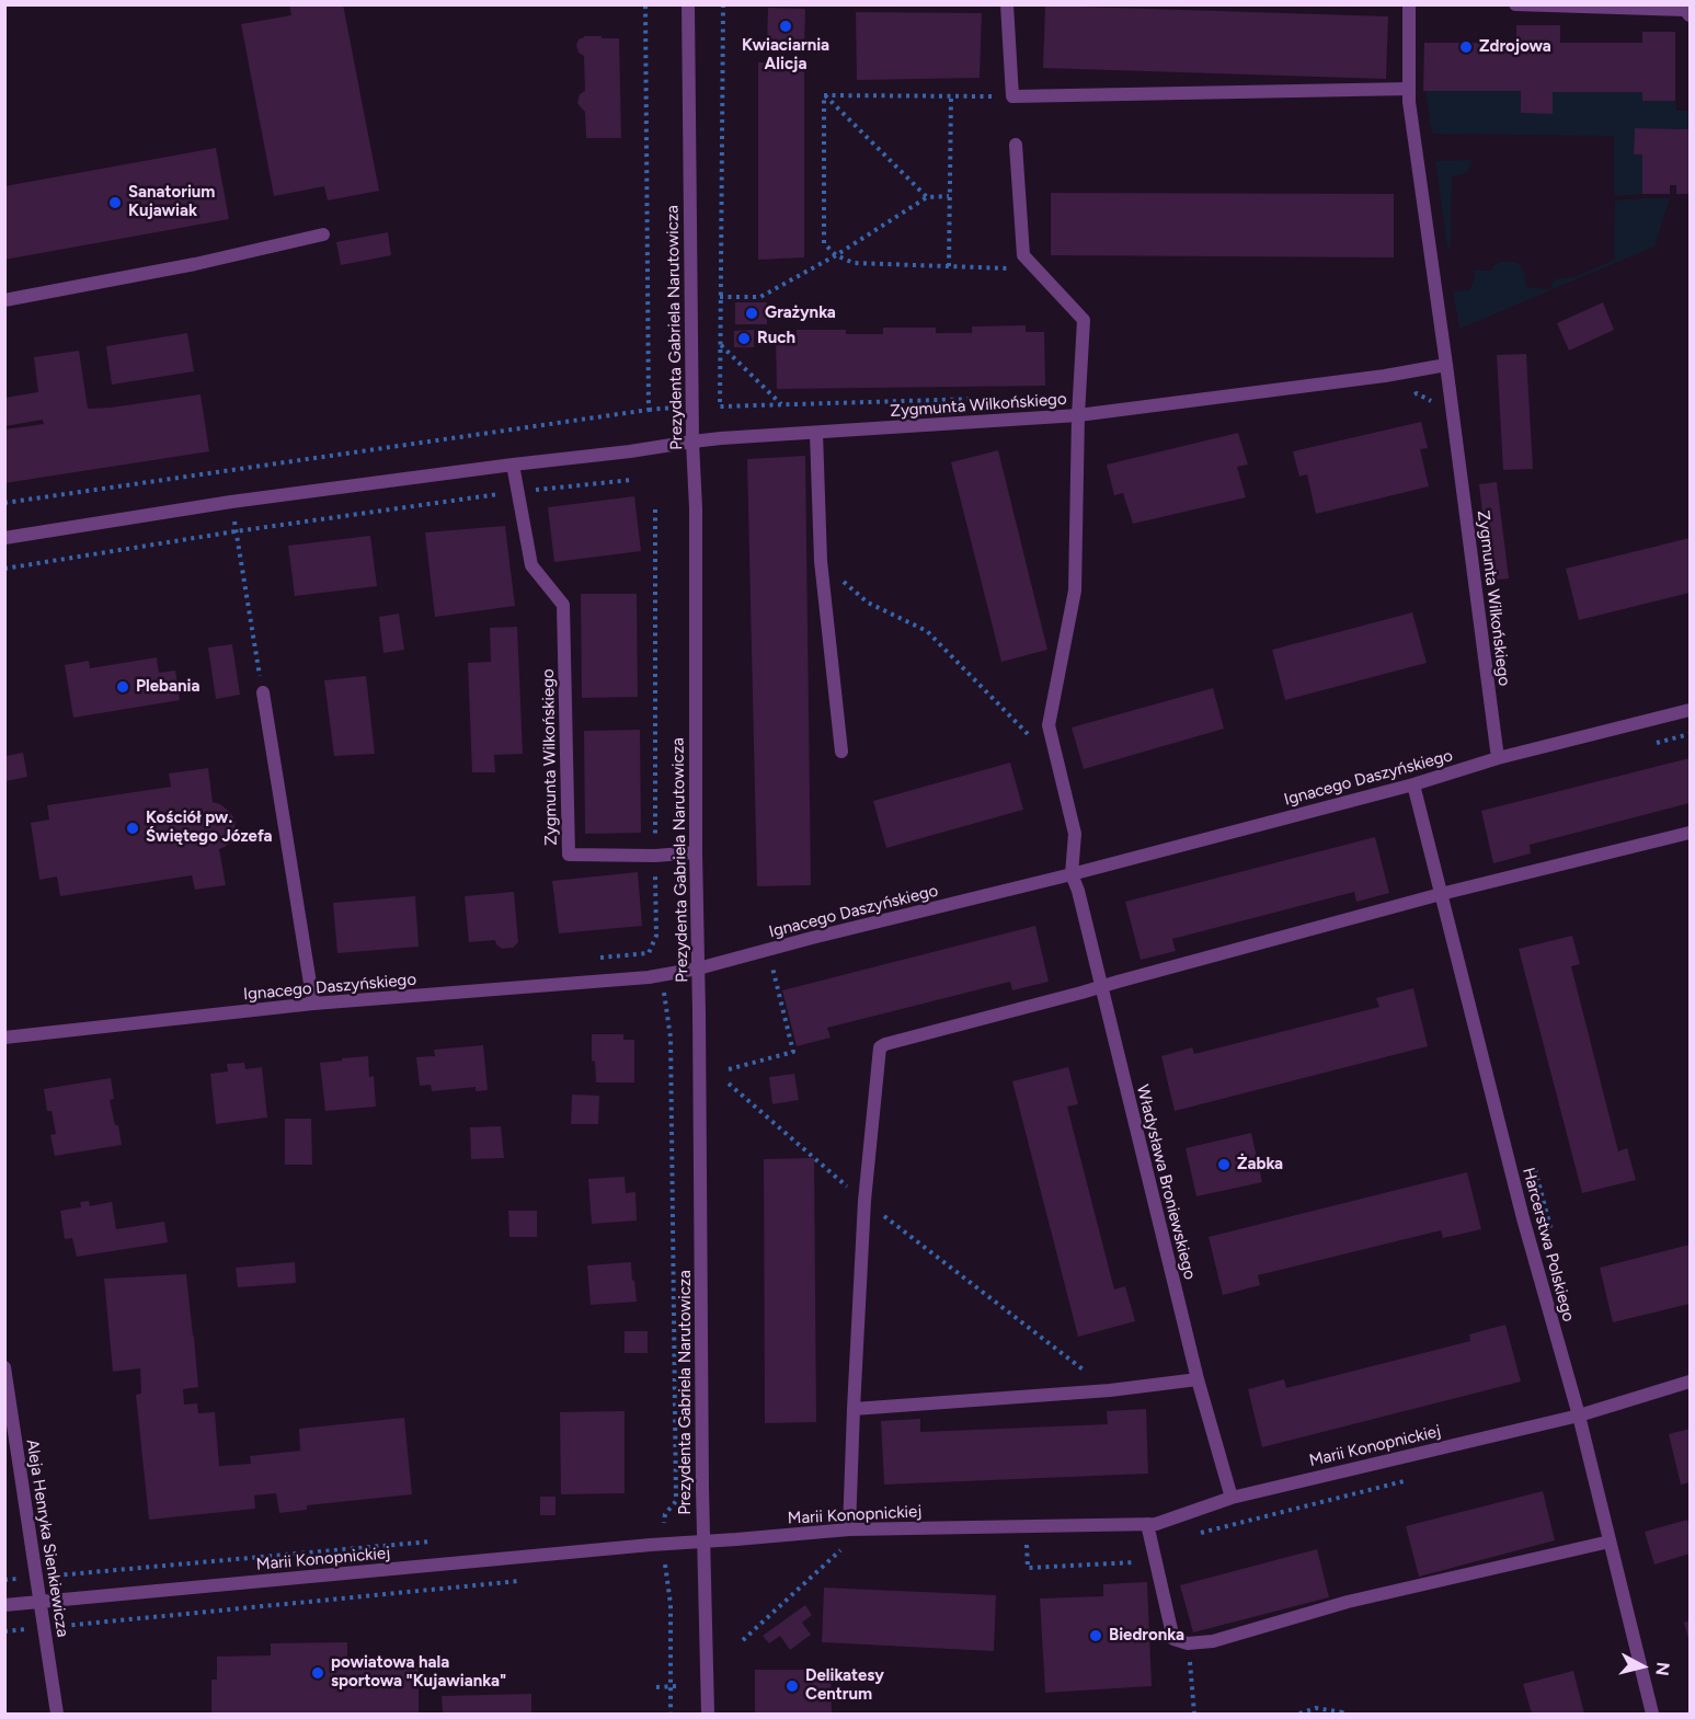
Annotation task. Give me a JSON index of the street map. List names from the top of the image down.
{
  "streets": {
    "street": [
      "Prezydenta Gabriela Narutowicza",
      "Zygmunta Wilkońskiego",
      "Ignacego Daszyńskiego",
      "Władysława Broniewskiego",
      "Harcerstwa Polskiego",
      "Marii Konopnickiej",
      "Aleja Henryka Sienkiewicza"
    ]
  },
  "crossings": [
    ["Prezydenta Gabriela Narutowicza", "Zygmunta Wilkońskiego"],
    ["Prezydenta Gabriela Narutowicza", "Ignacego Daszyńskiego"],
    ["Prezydenta Gabriela Narutowicza", "Marii Konopnickiej"],
    ["Zygmunta Wilkońskiego", "Ignacego Daszyńskiego"],
    ["Ignacego Daszyńskiego", "Władysława Broniewskiego"],
    ["Ignacego Daszyńskiego", "Harcerstwa Polskiego"],
    ["Władysława Broniewskiego", "Marii Konopnickiej"],
    ["Harcerstwa Polskiego", "Marii Konopnickiej"],
    ["Marii Konopnickiej", "Aleja Henryka Sienkiewicza"]
  ],
  "places": [
    "Kwiaciarnia Alicja",
    "Zdrojowa",
    "Sanatorium Kujawiak",
    "Grażynka",
    "Ruch",
    "Plebania",
    "Kościół pw. Świętego Józefa",
    "Żabka",
    "Biedronka",
    "powiatowa hala sportowa \"Kujawianka\"",
    "Delikatesy Centrum"
  ],
  "north": "right"
}
